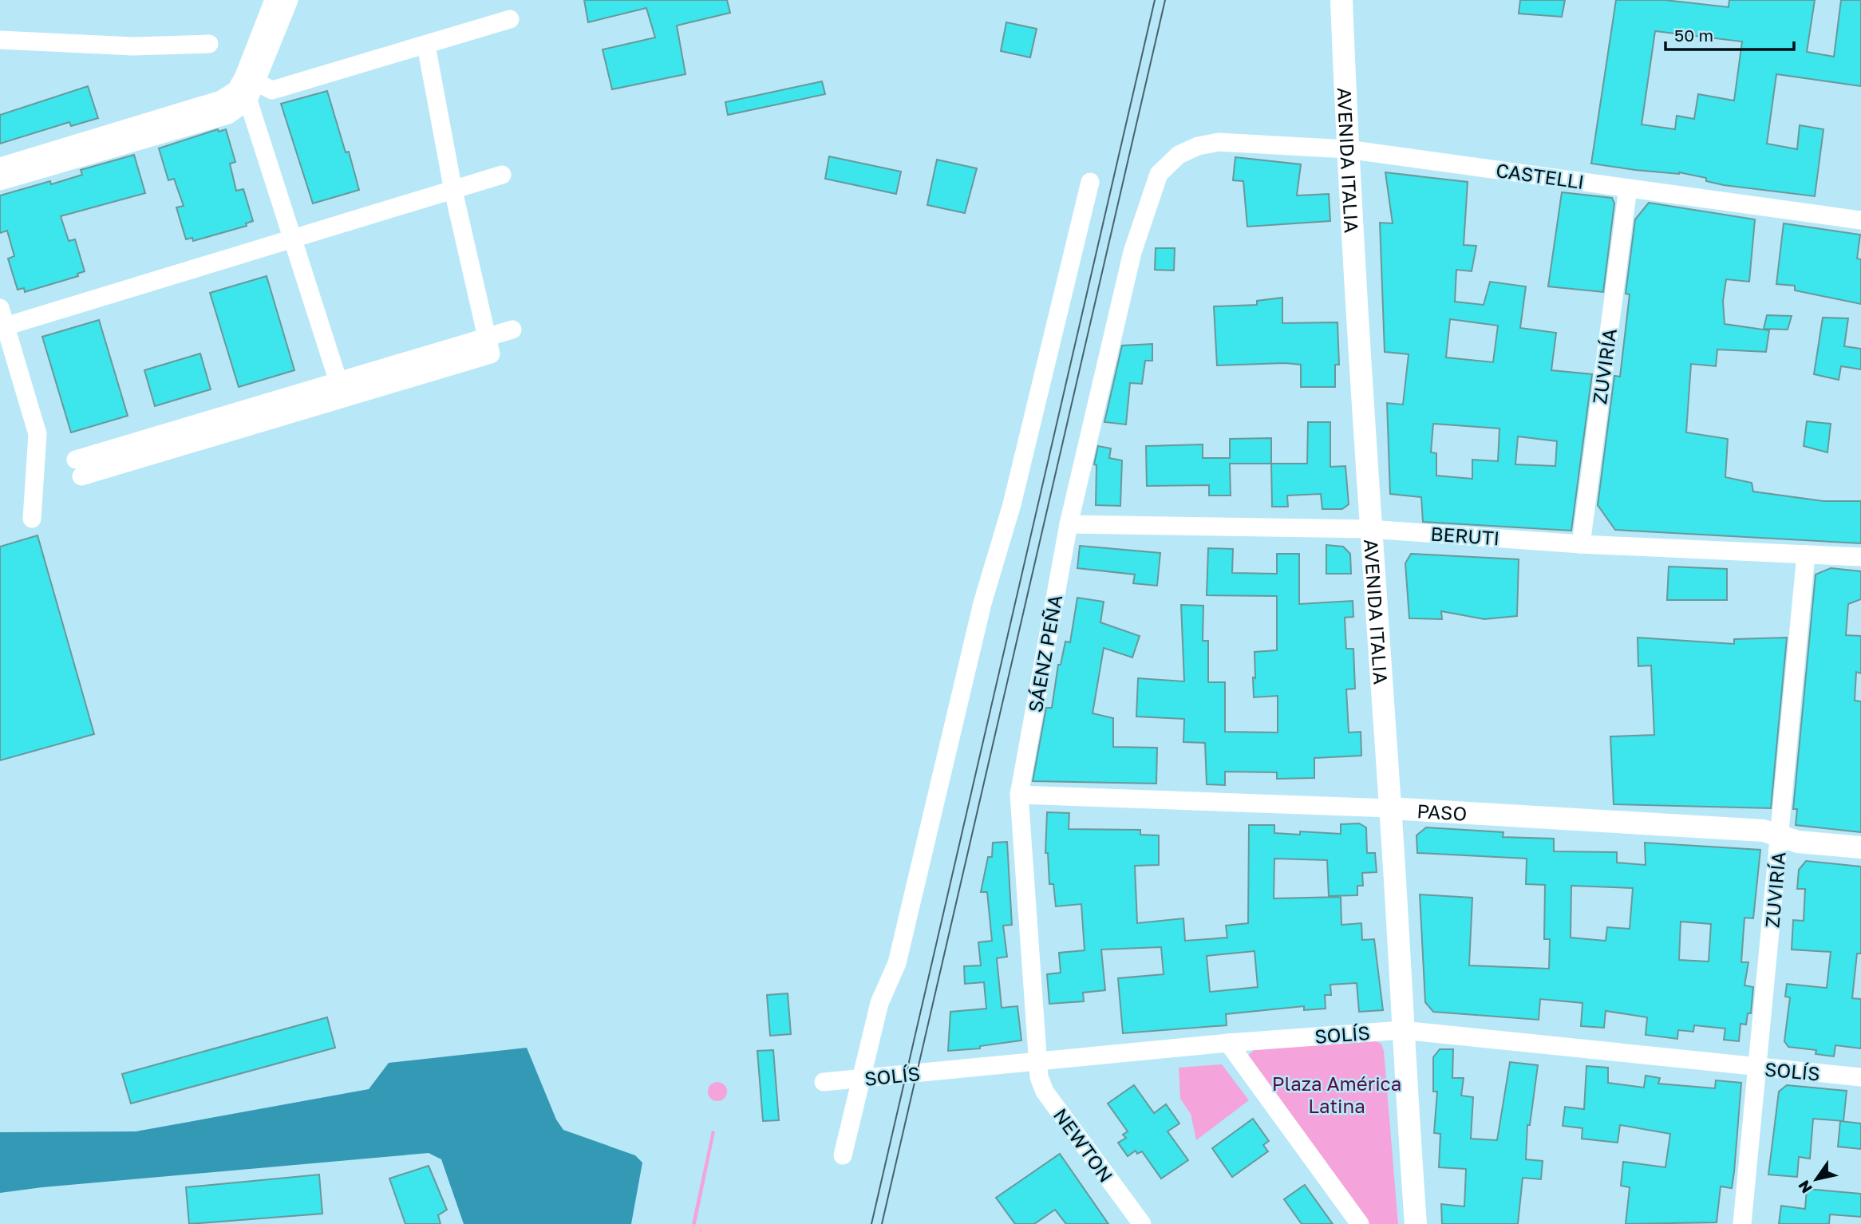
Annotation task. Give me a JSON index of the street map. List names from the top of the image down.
{
  "streets": {
    "street": [
      "AVENIDA ITALIA",
      "CASTELLI",
      "ZUVIRÍA",
      "BERUTI",
      "SÁENZ PEÑA",
      "PASO",
      "SOLÍS",
      "NEWTON"
    ]
  },
  "crossings": [
    ["AVENIDA ITALIA", "CASTELLI"],
    ["AVENIDA ITALIA", "BERUTI"],
    ["AVENIDA ITALIA", "PASO"],
    ["AVENIDA ITALIA", "SOLÍS"],
    ["CASTELLI", "ZUVIRÍA"],
    ["CASTELLI", "SÁENZ PEÑA"],
    ["ZUVIRÍA", "BERUTI"],
    ["ZUVIRÍA", "PASO"],
    ["ZUVIRÍA", "SOLÍS"],
    ["BERUTI", "SÁENZ PEÑA"],
    ["SÁENZ PEÑA", "PASO"],
    ["SÁENZ PEÑA", "SOLÍS"],
    ["SÁENZ PEÑA", "NEWTON"],
    ["SOLÍS", "NEWTON"]
  ],
  "parks": ["Plaza América Latina"],
  "scale_bar": "50 m",
  "north": "bottom left"
}
